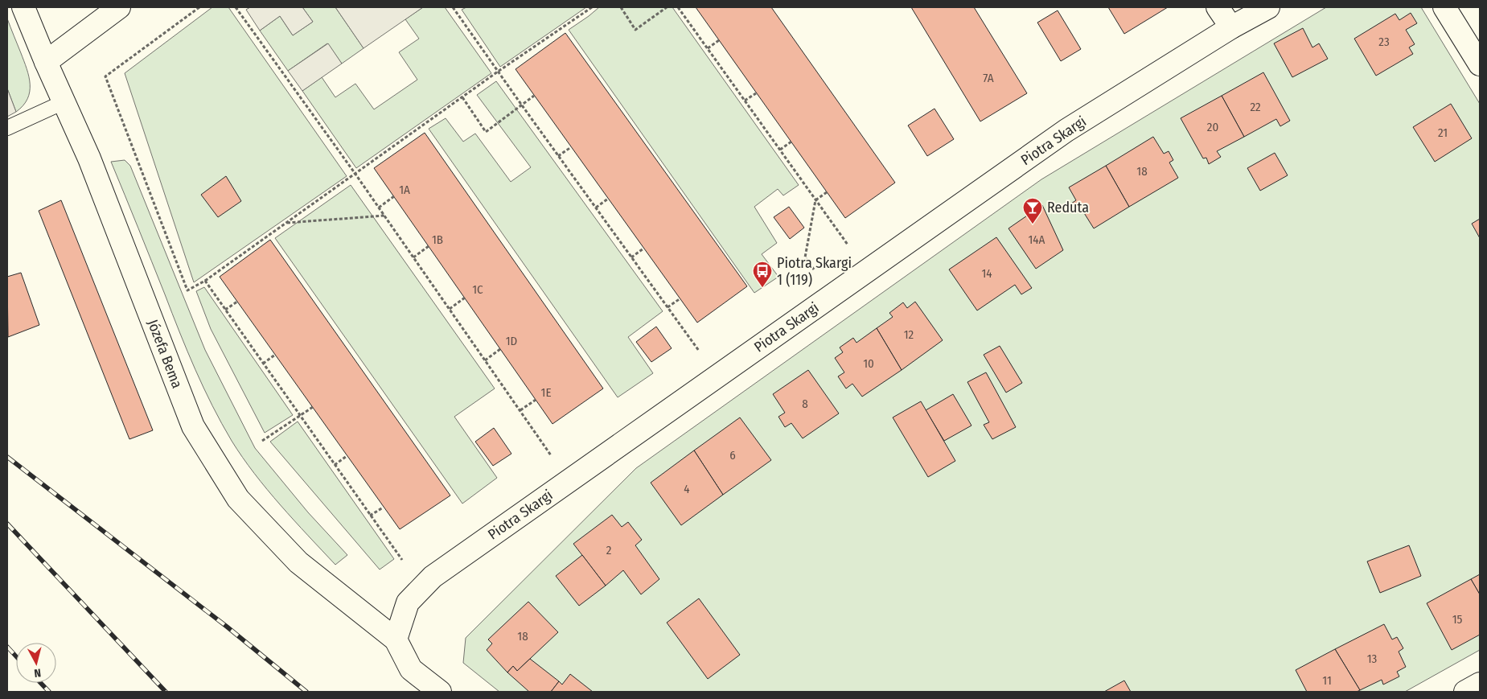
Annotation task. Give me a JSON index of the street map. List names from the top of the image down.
{
  "streets": {
    "street": ["Piotra Skargi", "Józefa Bema"]
  },
  "crossings": [
    ["Piotra Skargi", "Józefa Bema"]
  ],
  "places": {
    "bar": ["Reduta"],
    "bus stop": ["Piotra Skargi 1 (119)"]
  },
  "house_numbers": [
    "23",
    "7A",
    "22",
    "20",
    "21",
    "18",
    "1A",
    "1B",
    "14A",
    "14",
    "1C",
    "12",
    "1D",
    "10",
    "1E",
    "8",
    "6",
    "4",
    "2",
    "15",
    "18",
    "13",
    "11"
  ],
  "north": "bottom"
}
